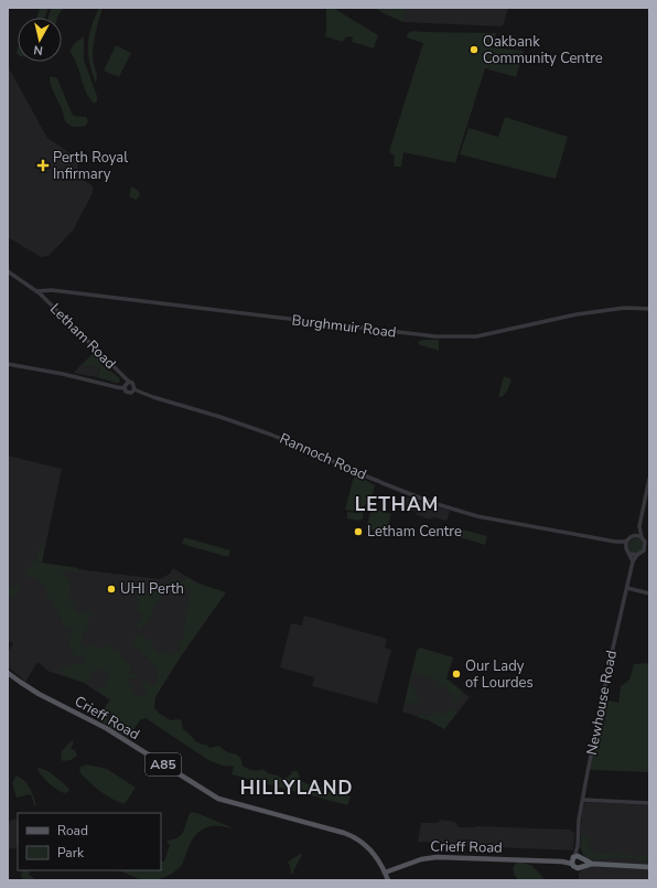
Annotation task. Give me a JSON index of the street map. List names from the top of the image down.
{
  "streets": {
    "highway": ["Crieff Road"],
    "main road": ["A85"],
    "street": [
      "Burghmuir Road",
      "Letham Road",
      "Rannoch Road",
      "Newhouse Road"
    ]
  },
  "crossings": [
    ["Burghmuir Road", "Letham Road"],
    ["Letham Road", "Rannoch Road"],
    ["Rannoch Road", "Newhouse Road"],
    ["Newhouse Road", "Crieff Road"],
    ["Crieff Road", "A85"]
  ],
  "districts": ["LETHAM", "HILLYLAND"],
  "places": {
    "other": [
      "Oakbank Community Centre",
      "Letham Centre",
      "UHI Perth",
      "Our Lady of Lourdes"
    ],
    "health": ["Perth Royal Infirmary"]
  },
  "legend": ["Road", "Park"],
  "north": "bottom"
}
